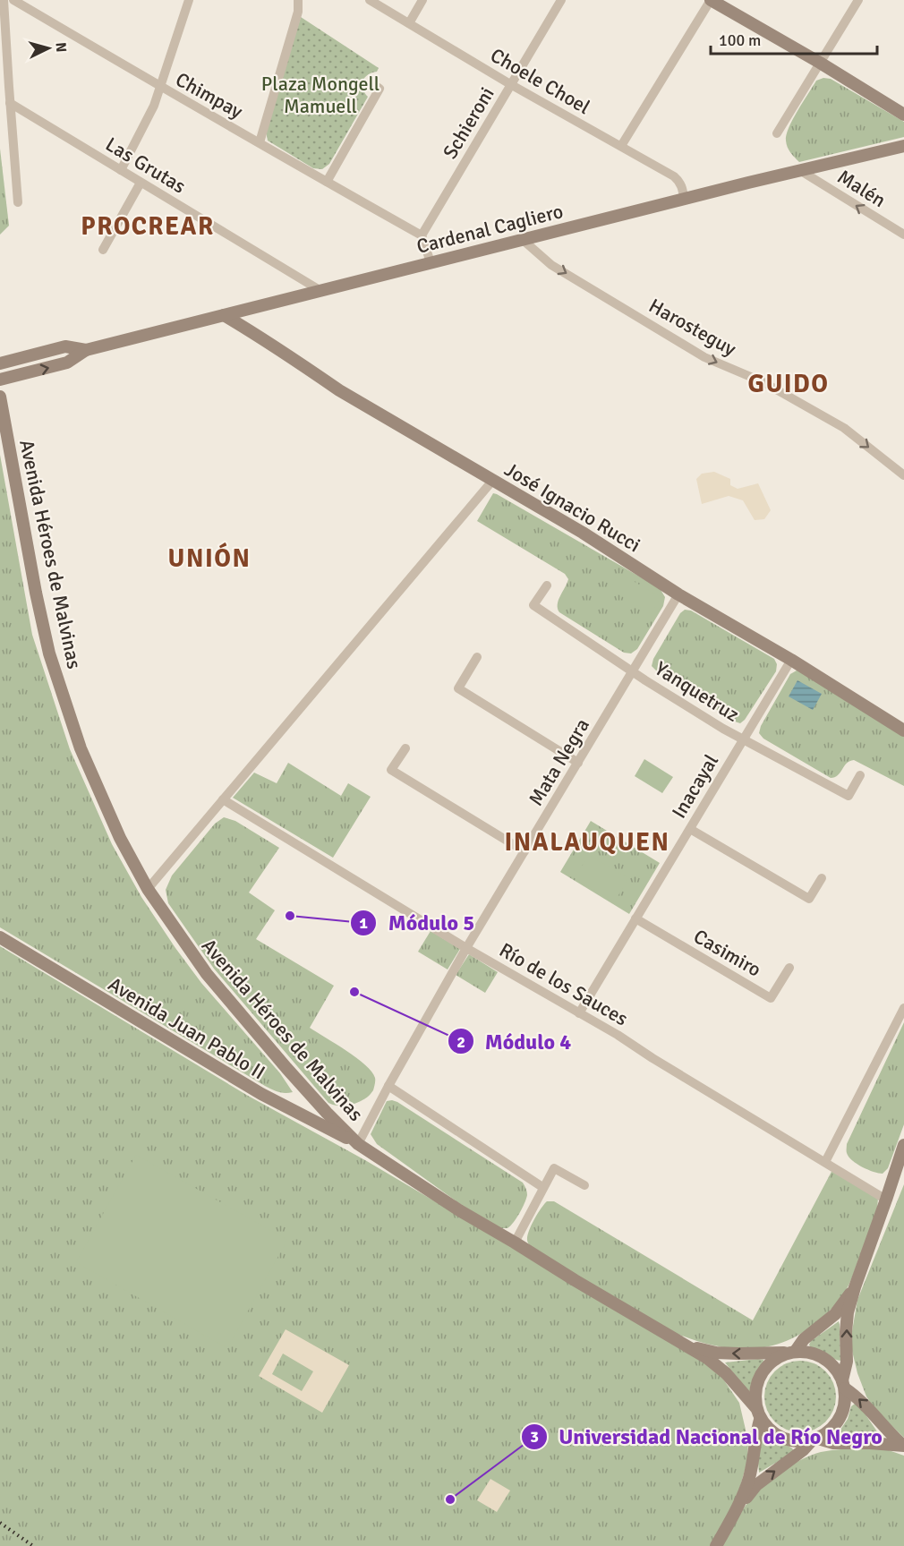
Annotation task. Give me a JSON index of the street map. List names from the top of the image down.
{
  "streets": {
    "main road": [
      "Cardenal Cagliero",
      "José Ignacio Rucci",
      "Avenida Héroes de Malvinas",
      "Avenida Juan Pablo II"
    ],
    "street": [
      "Choele Choel",
      "Chimpay",
      "Schieroni",
      "Las Grutas",
      "Malén",
      "Harosteguy",
      "Yanquetruz",
      "Mata Negra",
      "Inacayal",
      "Casimiro",
      "Río de los Sauces"
    ]
  },
  "crossings": [
    ["Choele Choel", "Schieroni"],
    ["Choele Choel", "Cardenal Cagliero"],
    ["Chimpay", "Schieroni"],
    ["Las Grutas", "Cardenal Cagliero"],
    ["Malén", "Cardenal Cagliero"],
    ["Cardenal Cagliero", "Harosteguy"],
    ["Cardenal Cagliero", "José Ignacio Rucci"],
    ["José Ignacio Rucci", "Mata Negra"],
    ["José Ignacio Rucci", "Inacayal"],
    ["Avenida Héroes de Malvinas", "Mata Negra"],
    ["Avenida Héroes de Malvinas", "Avenida Juan Pablo II"],
    ["Yanquetruz", "Mata Negra"],
    ["Yanquetruz", "Inacayal"],
    ["Mata Negra", "Río de los Sauces"],
    ["Mata Negra", "Avenida Juan Pablo II"],
    ["Inacayal", "Casimiro"],
    ["Inacayal", "Río de los Sauces"]
  ],
  "one_way": ["Malén", "Harosteguy"],
  "districts": [
    "PROCREAR",
    "GUIDO",
    "UNIÓN",
    "INALAUQUEN"
  ],
  "parks": ["Plaza Mongell Mamuell"],
  "places": ["Módulo 5", "Módulo 4", "Universidad Nacional de Río Negro"],
  "scale_bar": "100 m",
  "north": "right"
}
